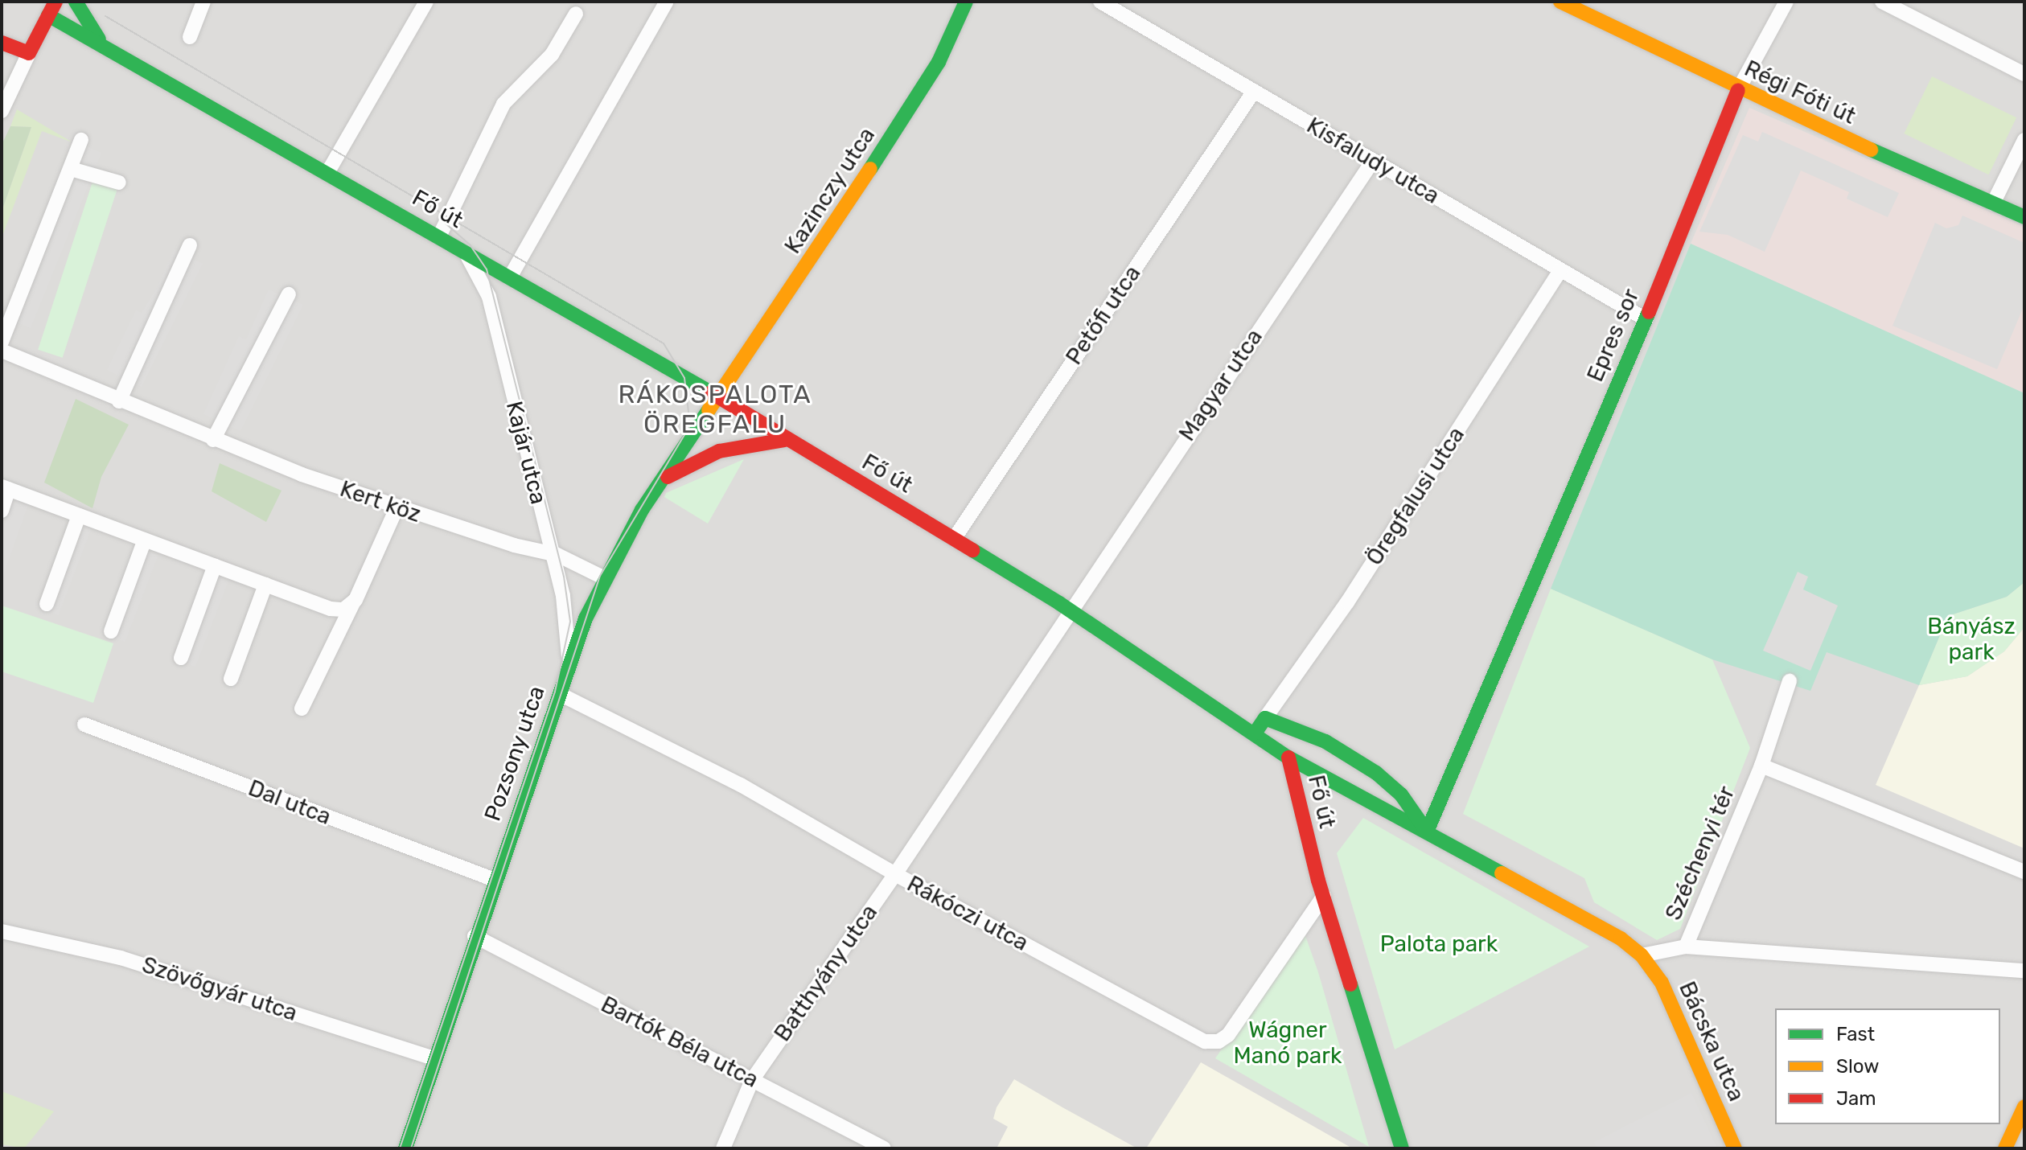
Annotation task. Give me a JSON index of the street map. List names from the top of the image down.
{
  "streets": {
    "street": [
      "Régi Fóti út",
      "Kisfaludy utca",
      "Kazinczy utca",
      "Fő út",
      "Petőfi utca",
      "Epres sor",
      "Magyar utca",
      "Kajár utca",
      "Öregfalusi utca",
      "Kert köz",
      "Pozsony utca",
      "Dal utca",
      "Széchenyi tér",
      "Rákóczi utca",
      "Batthyány utca",
      "Szövőgyár utca",
      "Bácska utca",
      "Bartók Béla utca"
    ]
  },
  "crossings": [
    ["Régi Fóti út", "Epres sor"],
    ["Kisfaludy utca", "Petőfi utca"],
    ["Kisfaludy utca", "Epres sor"],
    ["Kisfaludy utca", "Magyar utca"],
    ["Kisfaludy utca", "Öregfalusi utca"],
    ["Kazinczy utca", "Fő út"],
    ["Kazinczy utca", "Pozsony utca"],
    ["Fő út", "Petőfi utca"],
    ["Fő út", "Magyar utca"],
    ["Fő út", "Kajár utca"],
    ["Fő út", "Pozsony utca"],
    ["Fő út", "Rákóczi utca"],
    ["Fő út", "Batthyány utca"],
    ["Magyar utca", "Batthyány utca"],
    ["Kajár utca", "Kert köz"],
    ["Kajár utca", "Pozsony utca"],
    ["Kert köz", "Pozsony utca"],
    ["Pozsony utca", "Dal utca"],
    ["Pozsony utca", "Rákóczi utca"],
    ["Pozsony utca", "Szövőgyár utca"],
    ["Pozsony utca", "Bartók Béla utca"],
    ["Széchenyi tér", "Bácska utca"],
    ["Rákóczi utca", "Batthyány utca"],
    ["Batthyány utca", "Bartók Béla utca"]
  ],
  "districts": ["RÁKOSPALOTA ÖREGFALU"],
  "parks": ["Bányász park", "Palota park", "Wágner Manó park"],
  "legend": ["Fast", "Slow", "Jam"]
}
